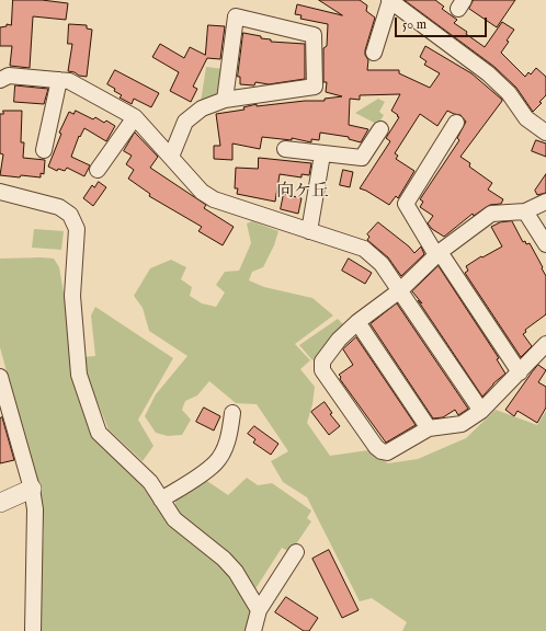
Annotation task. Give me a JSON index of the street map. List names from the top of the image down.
{
  "districts": ["向ケ丘"],
  "scale_bar": "50 m"
}
